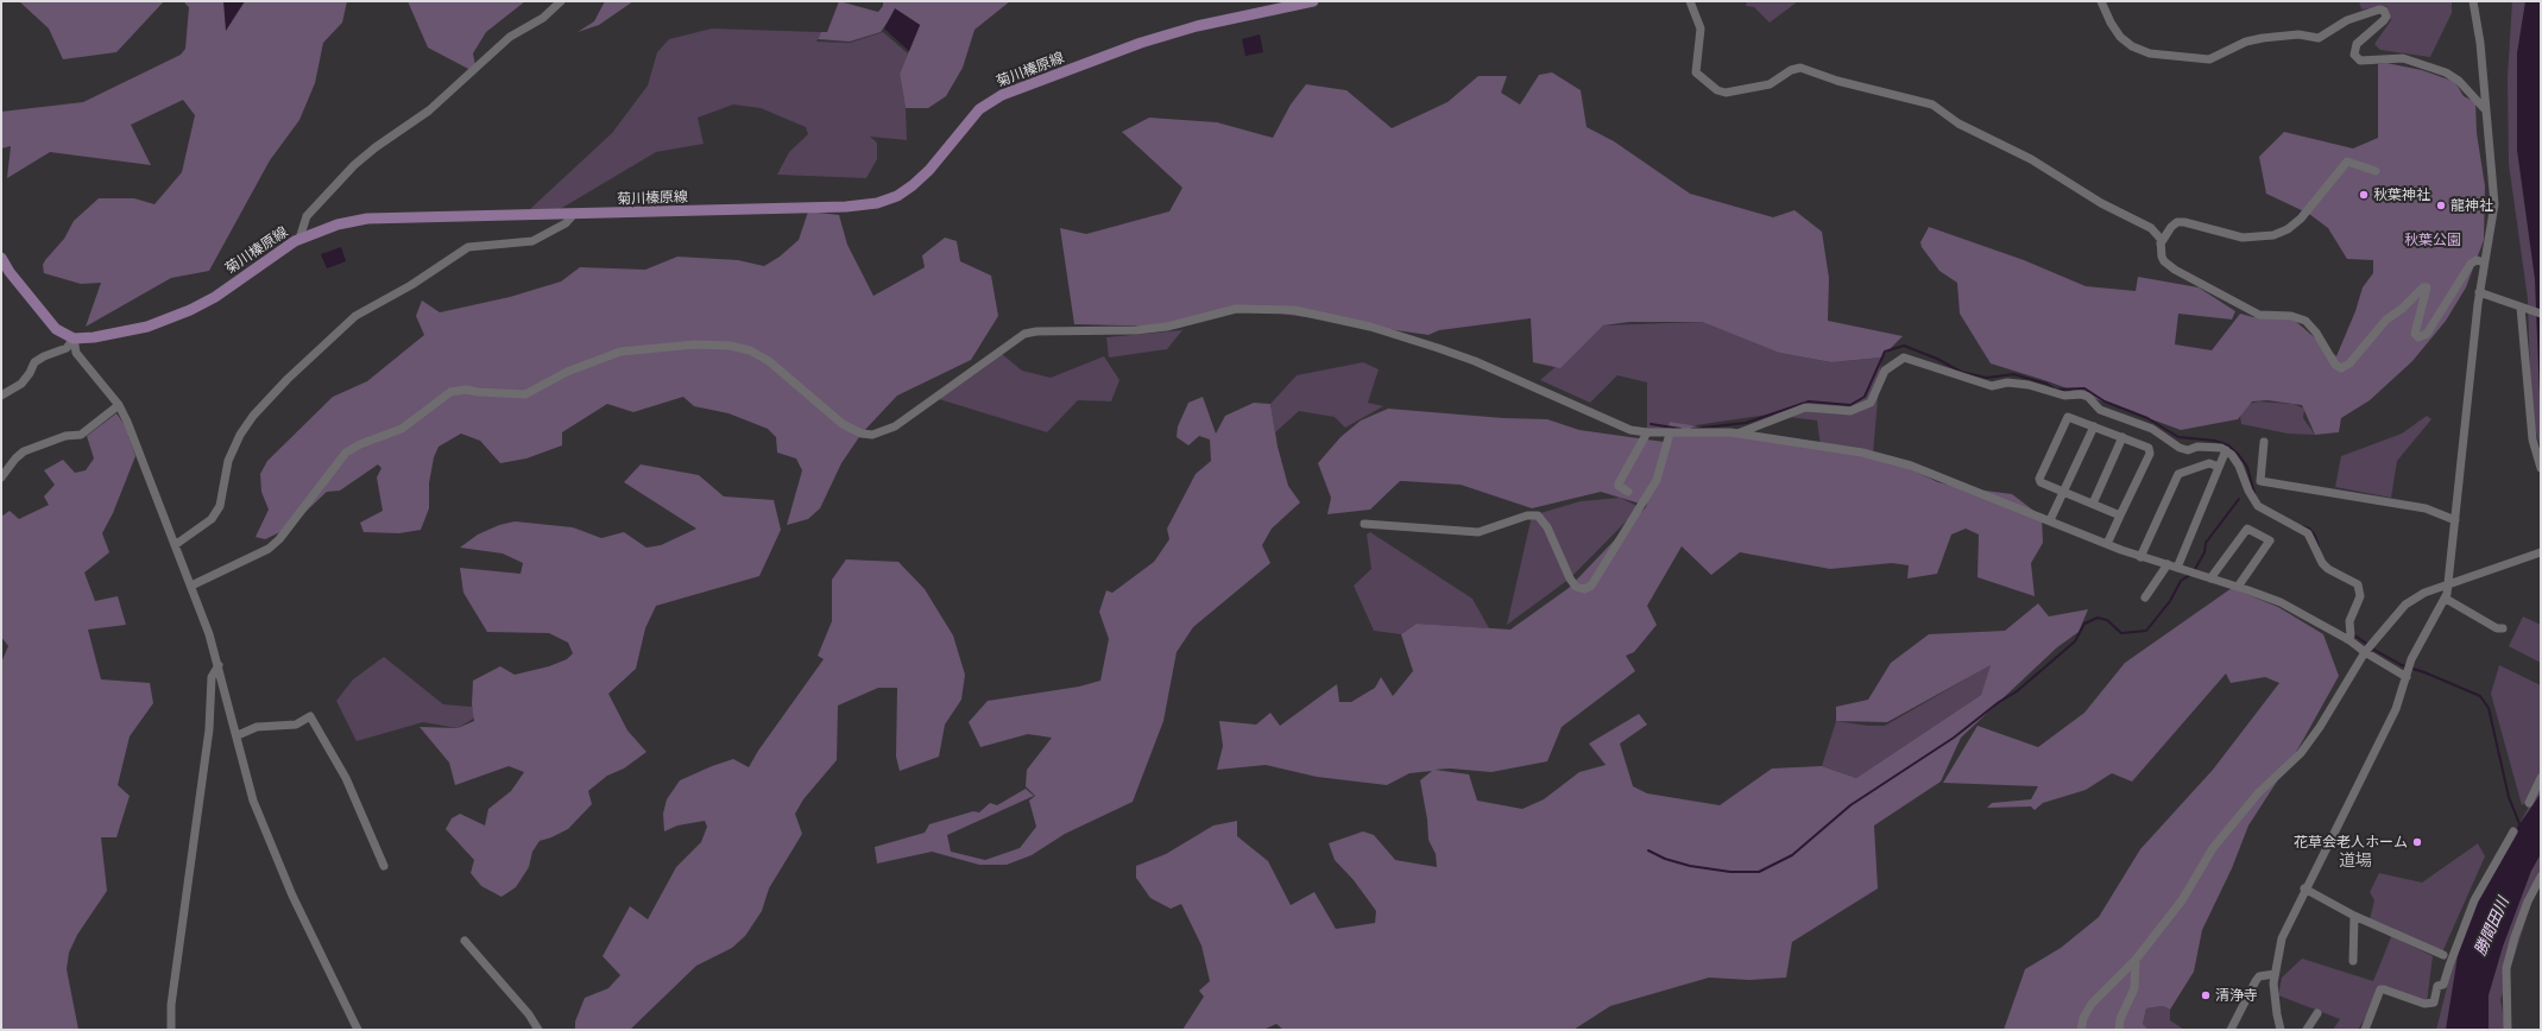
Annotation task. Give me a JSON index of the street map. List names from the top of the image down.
{
  "streets": {
    "main road": ["菊川榛原線"]
  },
  "districts": ["道場"],
  "water": ["勝間田川"],
  "parks": ["秋葉公園"],
  "places": [
    "秋葉神社",
    "龍神社",
    "花草会老人ホーム",
    "清浄寺"
  ]
}
